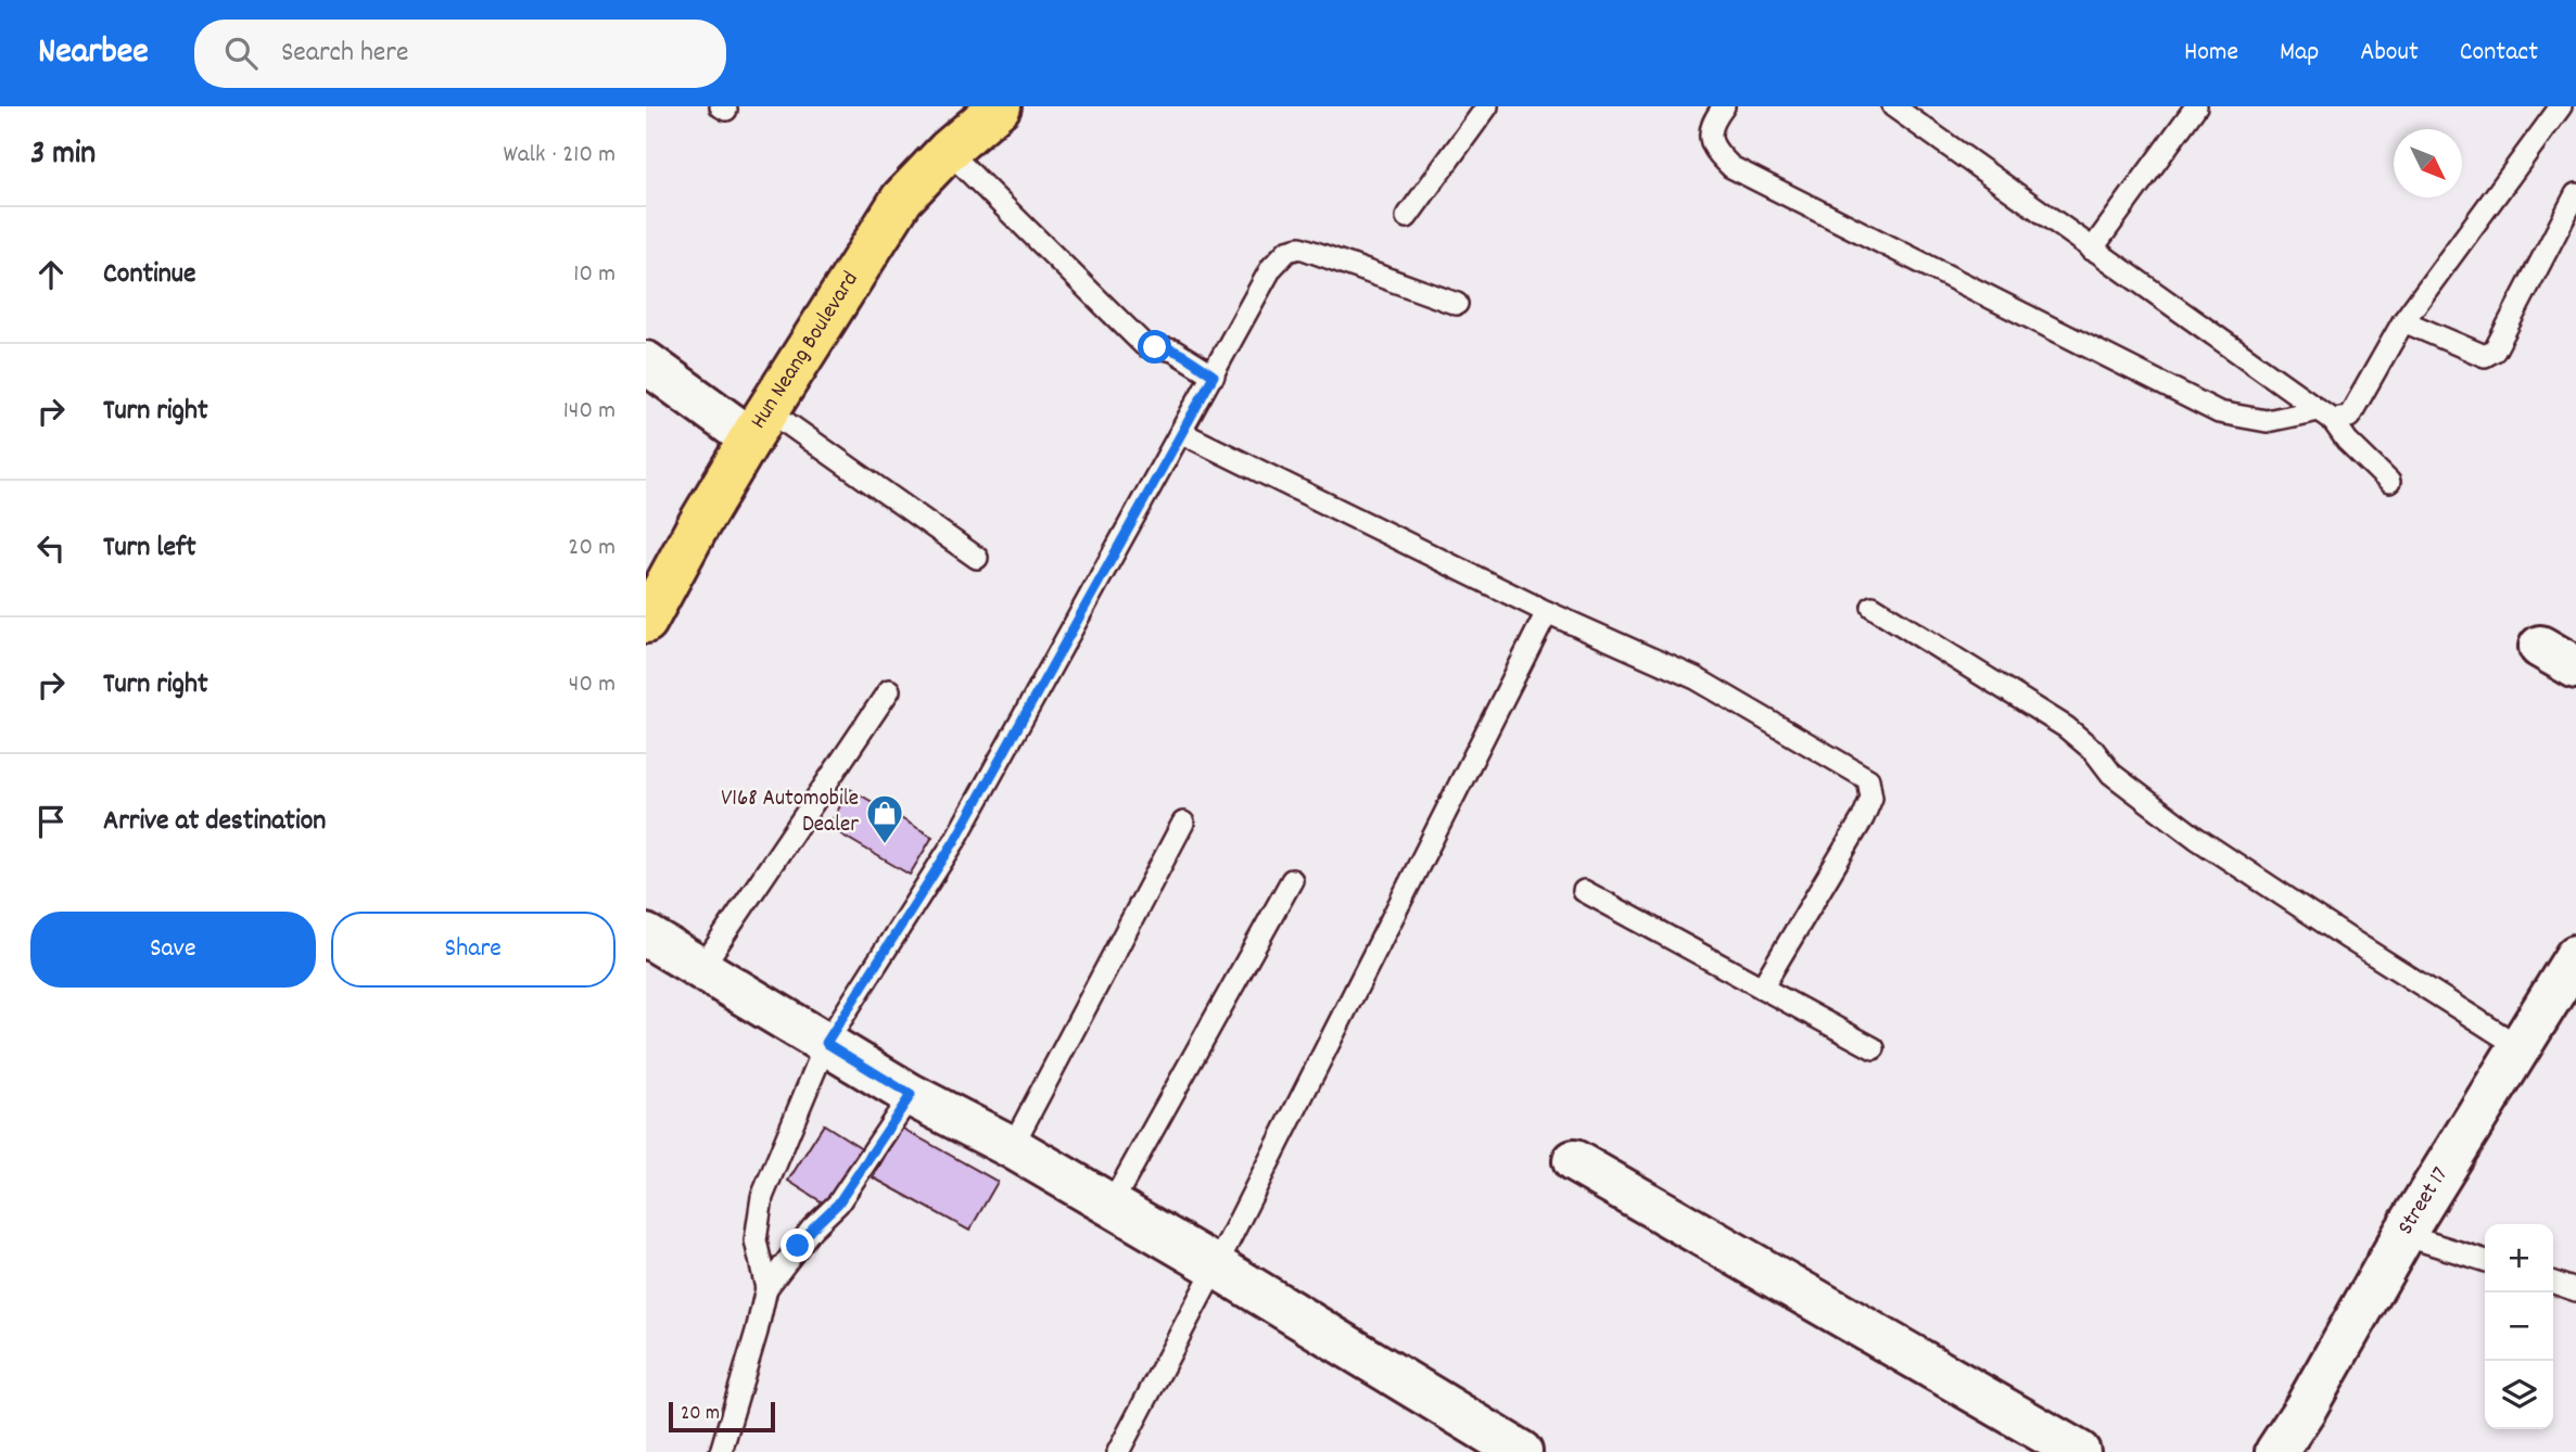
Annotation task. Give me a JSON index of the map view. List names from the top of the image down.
{
  "streets": {
    "main road": ["Hun Neang Boulevard"],
    "street": ["Street 17"]
  },
  "places": {
    "shop": ["V168 Automobile Dealer"]
  },
  "scale_bar": "20 m",
  "north": "bottom right",
  "page": {
    "header": "Nearbee",
    "search": "Search here",
    "nav": [
      "Home",
      "Map",
      "About",
      "Contact"
    ],
    "heading": ["3 min", "Walk · 210 m"],
    "list": [
      ["Continue", "10 m"],
      ["Turn right", "140 m"],
      ["Turn left", "20 m"],
      ["Turn right", "40 m"],
      "Arrive at destination"
    ],
    "buttons": ["Save", "Share"],
    "map_buttons": ["+", "−"],
    "scale": "20 m"
  }
}
